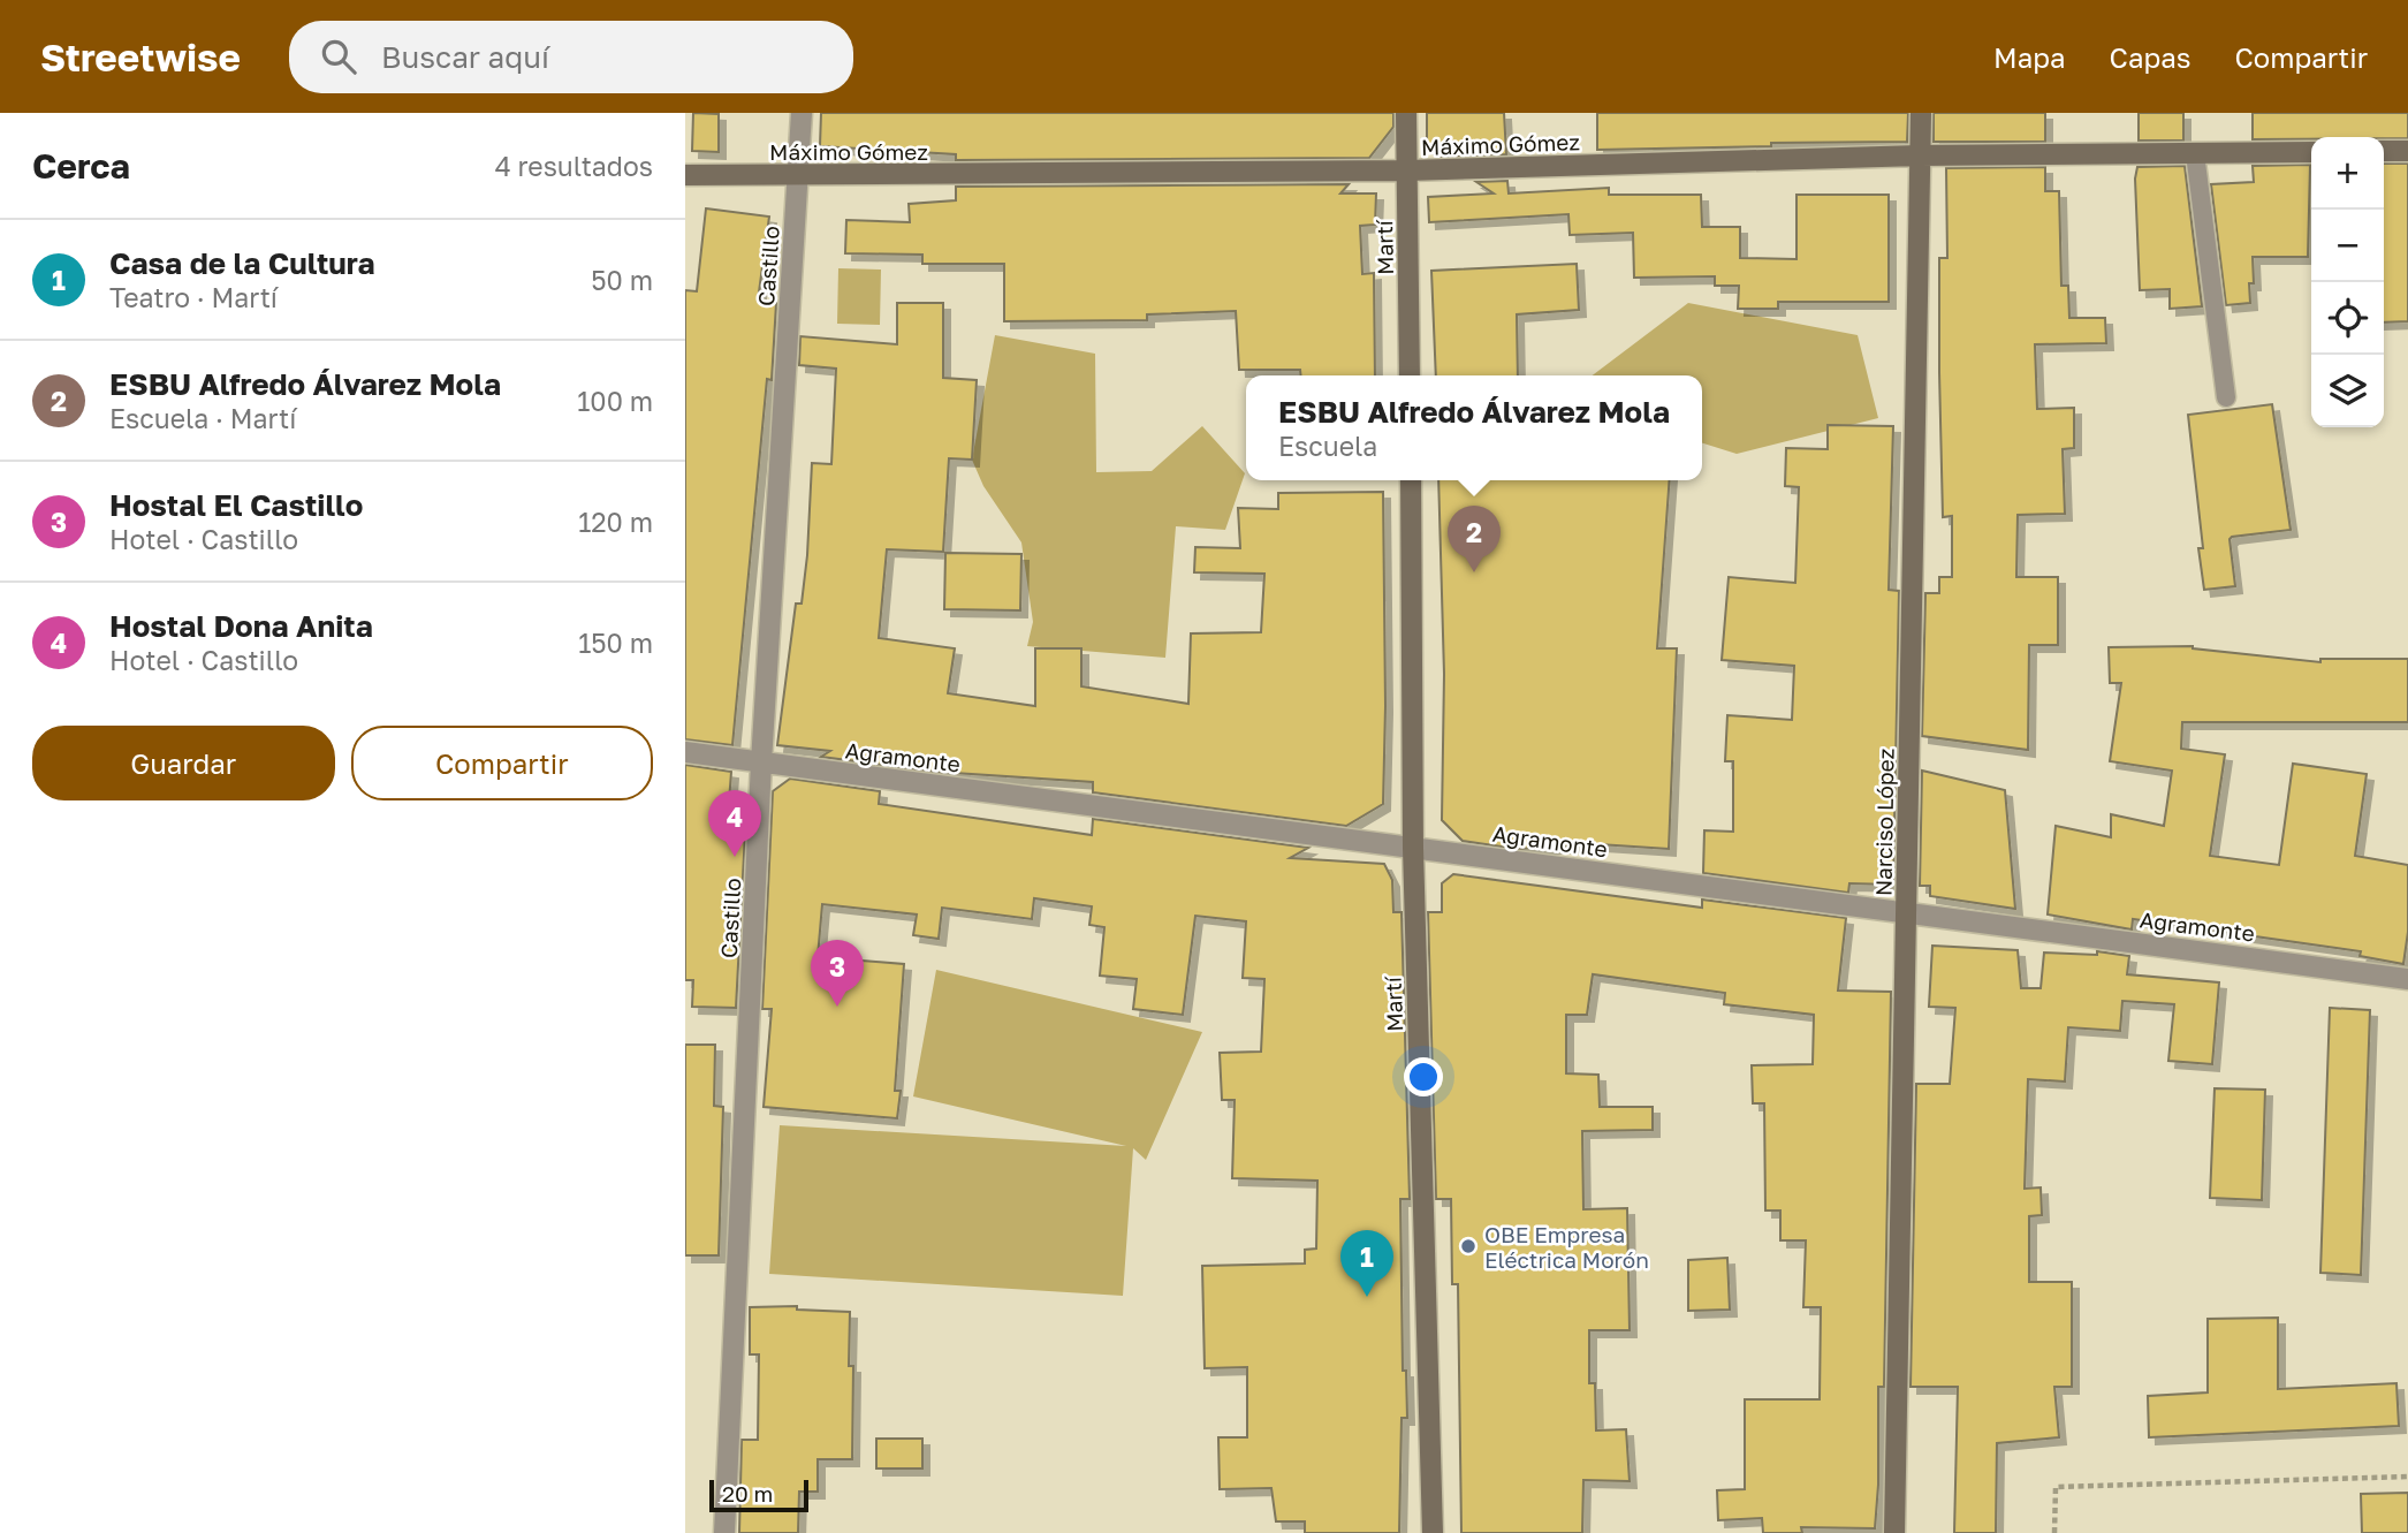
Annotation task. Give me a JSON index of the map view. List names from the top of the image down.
{
  "streets": {
    "main road": ["Máximo Gómez", "Martí", "Narciso López"],
    "street": ["Castillo", "Agramonte"]
  },
  "crossings": [
    ["Máximo Gómez", "Martí"],
    ["Máximo Gómez", "Castillo"],
    ["Máximo Gómez", "Narciso López"],
    ["Martí", "Agramonte"],
    ["Castillo", "Agramonte"],
    ["Agramonte", "Narciso López"]
  ],
  "places": ["OBE Empresa Eléctrica Morón"],
  "scale_bar": "20 m",
  "page": {
    "header": "Streetwise",
    "search": "Buscar aquí",
    "nav": ["Mapa", "Capas", "Compartir"],
    "heading": ["Cerca", "4 resultados"],
    "map_buttons": ["+", "−"],
    "list": [
      {
        "mark": "1",
        "name": "Casa de la Cultura",
        "note": "Teatro · Martí",
        "value": "50 m"
      },
      {
        "mark": "2",
        "name": "ESBU Alfredo Álvarez Mola",
        "note": "Escuela · Martí",
        "value": "100 m"
      },
      {
        "mark": "3",
        "name": "Hostal El Castillo",
        "note": "Hotel · Castillo",
        "value": "120 m"
      },
      {
        "mark": "4",
        "name": "Hostal Dona Anita",
        "note": "Hotel · Castillo",
        "value": "150 m"
      }
    ],
    "popup": ["ESBU Alfredo Álvarez Mola", "Escuela"],
    "pins": [
      "2",
      "4",
      "3",
      "1"
    ],
    "buttons": ["Guardar", "Compartir"],
    "scale": "20 m"
  }
}
